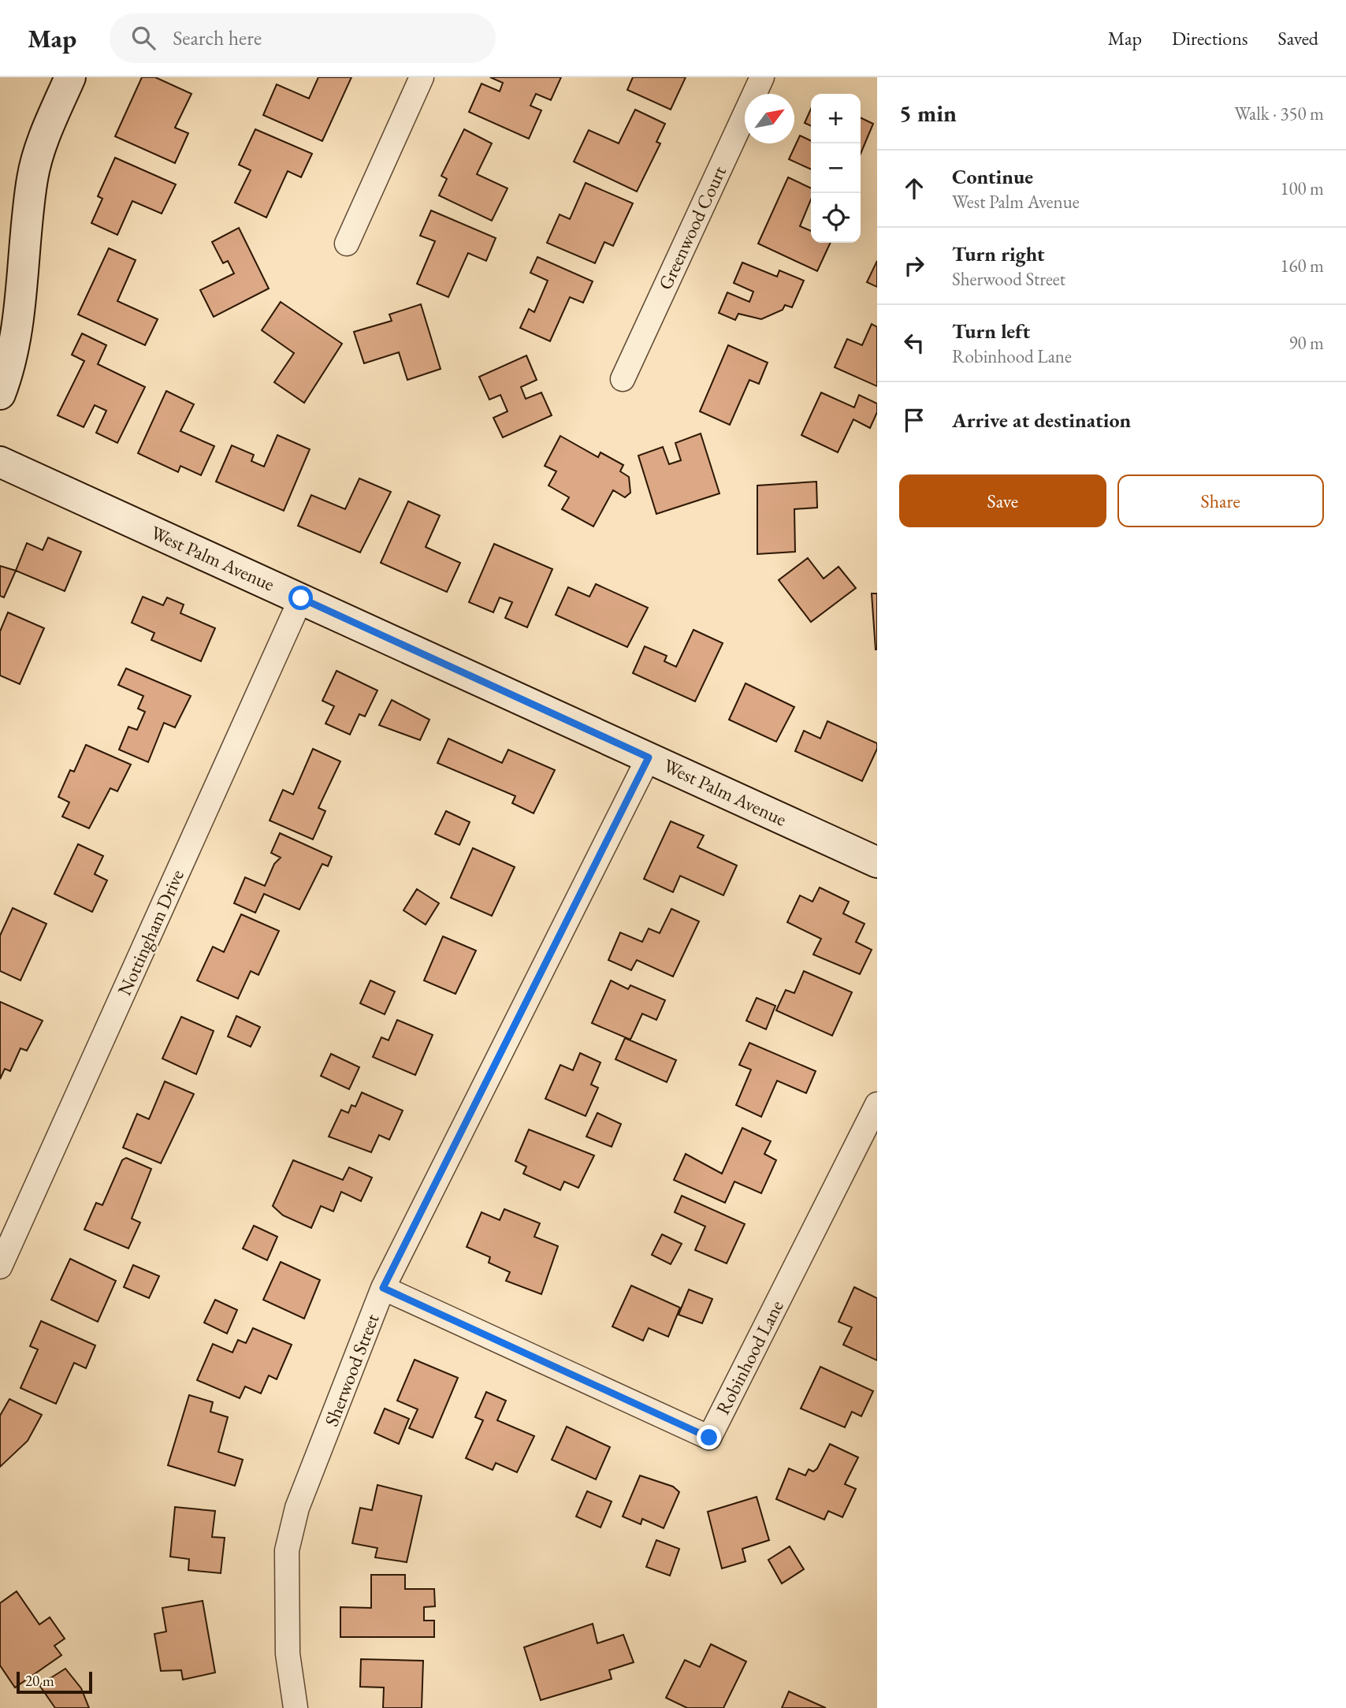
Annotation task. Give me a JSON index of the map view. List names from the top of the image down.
{
  "streets": {
    "street": [
      "Greenwood Court",
      "West Palm Avenue",
      "Nottingham Drive",
      "Robinhood Lane",
      "Sherwood Street"
    ]
  },
  "crossings": [
    ["West Palm Avenue", "Nottingham Drive"],
    ["West Palm Avenue", "Sherwood Street"],
    ["Robinhood Lane", "Sherwood Street"]
  ],
  "scale_bar": "20 m",
  "north": "top right",
  "page": {
    "header": "Map",
    "search": "Search here",
    "nav": ["Map", "Directions", "Saved"],
    "heading": ["5 min", "Walk · 350 m"],
    "map_buttons": ["+", "−"],
    "list": [
      ["Continue", "West Palm Avenue", "100 m"],
      ["Turn right", "Sherwood Street", "160 m"],
      ["Turn left", "Robinhood Lane", "90 m"],
      "Arrive at destination"
    ],
    "buttons": ["Save", "Share"],
    "scale": "20 m"
  }
}
